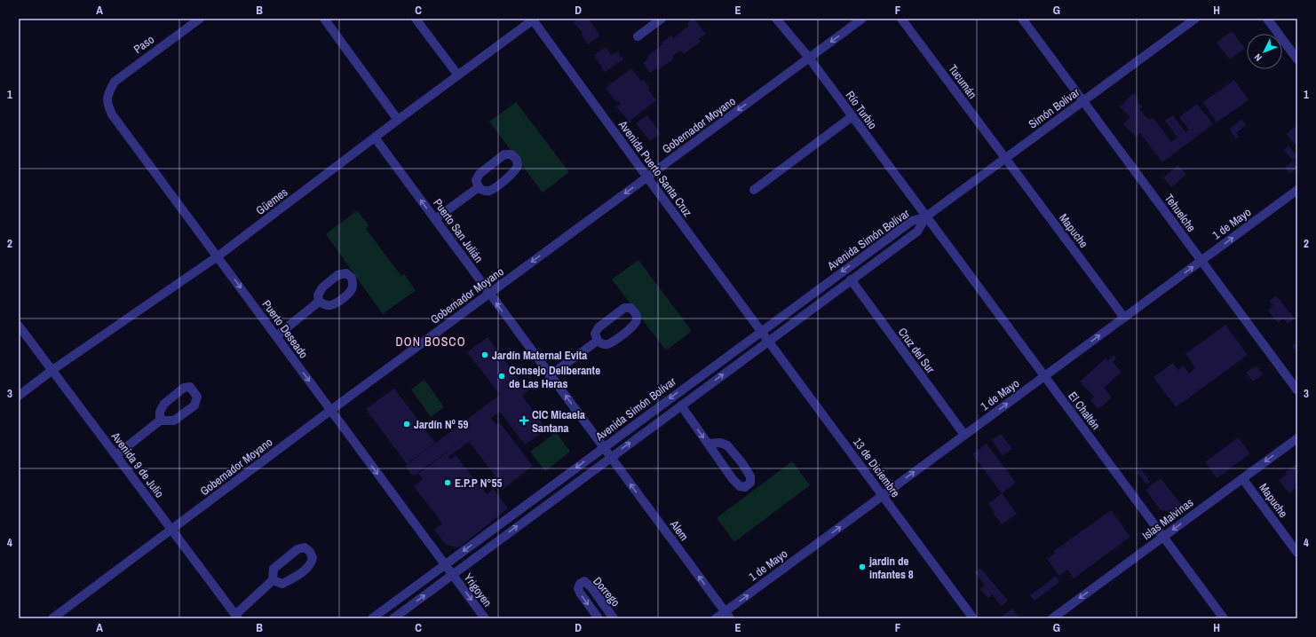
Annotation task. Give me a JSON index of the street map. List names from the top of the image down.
{
  "streets": {
    "street": [
      "Paso",
      "Tucumán",
      "Simón Bolívar",
      "Río Turbio",
      "Gobernador Moyano",
      "Avenida Puerto Santa Cruz",
      "Güemes",
      "Tehuelche",
      "1 de Mayo",
      "Puerto San Julián",
      "Mapuche",
      "Avenida Simón Bolívar",
      "Puerto Deseado",
      "Cruz del Sur",
      "El Chaltén",
      "Avenida 9 de Julio",
      "13 de Diciembre",
      "Islas Malvinas",
      "Alem",
      "Yrigoyen",
      "Dorrego"
    ]
  },
  "crossings": [
    ["Paso", "Puerto Deseado"],
    ["Tucumán", "Simón Bolívar"],
    ["Tucumán", "Mapuche"],
    ["Simón Bolívar", "Río Turbio"],
    ["Simón Bolívar", "Tehuelche"],
    ["Simón Bolívar", "Mapuche"],
    ["Simón Bolívar", "Avenida Simón Bolívar"],
    ["Simón Bolívar", "El Chaltén"],
    ["Río Turbio", "Gobernador Moyano"],
    ["Río Turbio", "Avenida Simón Bolívar"],
    ["Río Turbio", "El Chaltén"],
    ["Gobernador Moyano", "Avenida Puerto Santa Cruz"],
    ["Gobernador Moyano", "Puerto San Julián"],
    ["Gobernador Moyano", "Puerto Deseado"],
    ["Gobernador Moyano", "Avenida 9 de Julio"],
    ["Avenida Puerto Santa Cruz", "Güemes"],
    ["Avenida Puerto Santa Cruz", "Avenida Simón Bolívar"],
    ["Avenida Puerto Santa Cruz", "13 de Diciembre"],
    ["Güemes", "Puerto San Julián"],
    ["Güemes", "Puerto Deseado"],
    ["Güemes", "Avenida 9 de Julio"],
    ["Tehuelche", "1 de Mayo"],
    ["1 de Mayo", "Mapuche"],
    ["1 de Mayo", "Cruz del Sur"],
    ["1 de Mayo", "El Chaltén"],
    ["1 de Mayo", "13 de Diciembre"],
    ["1 de Mayo", "Alem"],
    ["Puerto San Julián", "Avenida Simón Bolívar"],
    ["Puerto San Julián", "Alem"],
    ["Mapuche", "Islas Malvinas"],
    ["Avenida Simón Bolívar", "Puerto Deseado"],
    ["Avenida Simón Bolívar", "Cruz del Sur"],
    ["Avenida Simón Bolívar", "El Chaltén"],
    ["Avenida Simón Bolívar", "13 de Diciembre"],
    ["Avenida Simón Bolívar", "Alem"],
    ["Avenida Simón Bolívar", "Yrigoyen"],
    ["Puerto Deseado", "Yrigoyen"],
    ["El Chaltén", "Islas Malvinas"]
  ],
  "one_way": [
    "Gobernador Moyano",
    "1 de Mayo",
    "Puerto San Julián",
    "Puerto Deseado",
    "Islas Malvinas",
    "Alem",
    "Yrigoyen"
  ],
  "districts": ["DON BOSCO"],
  "places": {
    "other": [
      "Jardín Maternal Evita",
      "Consejo Deliberante de Las Heras",
      "Jardín Nº 59",
      "E.P.P N°55",
      "jardin de infantes 8"
    ],
    "health": ["CIC Micaela Santana"]
  },
  "north": "bottom left",
  "grid": {
    "columns": [
      "A",
      "B",
      "C",
      "D",
      "E",
      "F",
      "G",
      "H"
    ],
    "rows": [
      "1",
      "2",
      "3",
      "4"
    ]
  }
}
